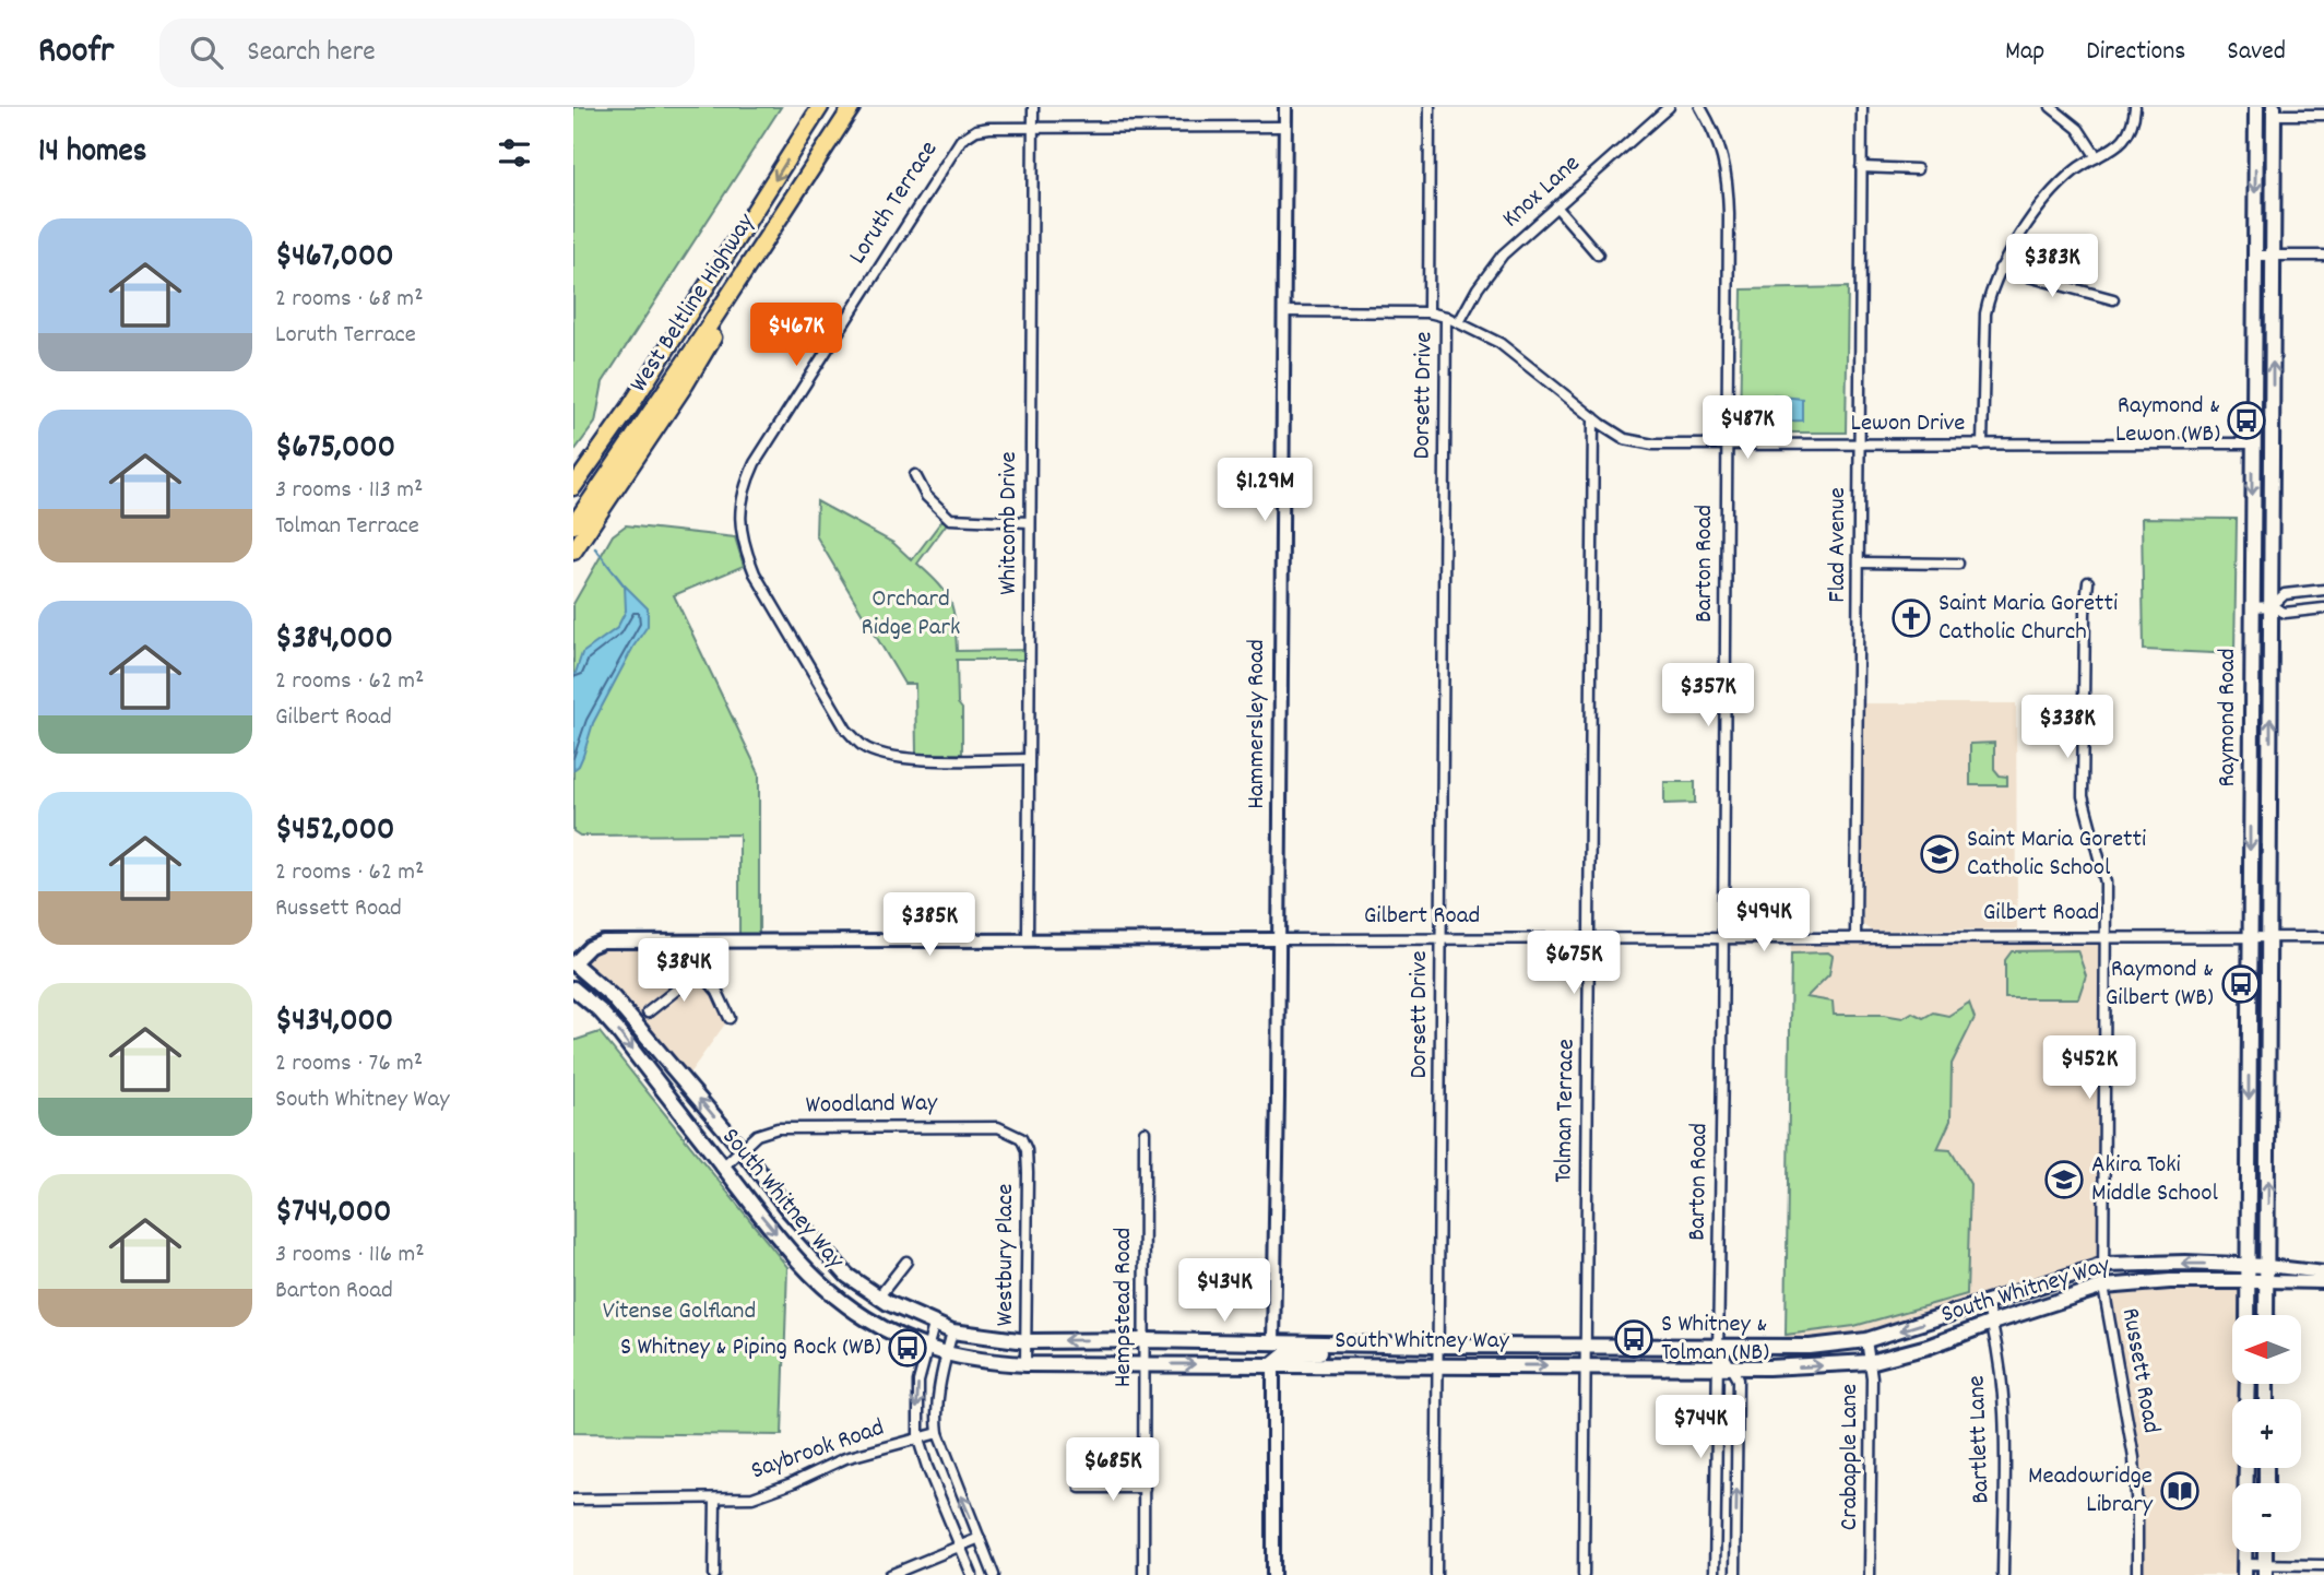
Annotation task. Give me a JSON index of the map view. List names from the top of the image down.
{
  "streets": {
    "highway": ["West Beltline Highway"],
    "main road": ["Raymond Road", "South Whitney Way"],
    "street": [
      "Knox Lane",
      "Loruth Terrace",
      "Dorsett Drive",
      "Lewon Drive",
      "Whitcomb Drive",
      "Flad Avenue",
      "Barton Road",
      "Hammersley Road",
      "Gilbert Road",
      "Woodland Way",
      "Tolman Terrace",
      "Westbury Place",
      "Hempstead Road",
      "Russett Road",
      "Bartlett Lane",
      "Saybrook Road",
      "Crabapple Lane"
    ]
  },
  "crossings": [
    ["Knox Lane", "Lewon Drive"],
    ["Loruth Terrace", "Whitcomb Drive"],
    ["Loruth Terrace", "Hammersley Road"],
    ["Dorsett Drive", "Lewon Drive"],
    ["Dorsett Drive", "Gilbert Road"],
    ["Dorsett Drive", "South Whitney Way"],
    ["Lewon Drive", "Flad Avenue"],
    ["Lewon Drive", "Barton Road"],
    ["Lewon Drive", "Raymond Road"],
    ["Lewon Drive", "Hammersley Road"],
    ["Lewon Drive", "Tolman Terrace"],
    ["Whitcomb Drive", "Gilbert Road"],
    ["Flad Avenue", "Gilbert Road"],
    ["Barton Road", "Gilbert Road"],
    ["Barton Road", "South Whitney Way"],
    ["Raymond Road", "Gilbert Road"],
    ["Raymond Road", "South Whitney Way"],
    ["Hammersley Road", "Gilbert Road"],
    ["Hammersley Road", "South Whitney Way"],
    ["Gilbert Road", "Tolman Terrace"],
    ["Gilbert Road", "South Whitney Way"],
    ["Gilbert Road", "Russett Road"],
    ["Woodland Way", "South Whitney Way"],
    ["Woodland Way", "Westbury Place"],
    ["Tolman Terrace", "South Whitney Way"],
    ["South Whitney Way", "Westbury Place"],
    ["South Whitney Way", "Hempstead Road"],
    ["South Whitney Way", "Russett Road"],
    ["South Whitney Way", "Bartlett Lane"],
    ["South Whitney Way", "Crabapple Lane"]
  ],
  "parks": ["Orchard Ridge Park", "Vitense Golfland"],
  "places": {
    "bus stop": [
      "Raymond & Lewon (WB)",
      "Raymond & Gilbert (WB)",
      "S Whitney & Tolman (NB)",
      "S Whitney & Piping Rock (WB)"
    ],
    "church": ["Saint Maria Goretti Catholic Church"],
    "school or university": ["Saint Maria Goretti Catholic School", "Akira Toki Middle School"],
    "library": ["Meadowridge Library"]
  },
  "north": "left",
  "page": {
    "header": "Roofr",
    "search": "Search here",
    "nav": ["Map", "Directions", "Saved"],
    "heading": "14 homes",
    "list": [
      {
        "name": "$467,000",
        "note": "2 rooms · 68 m² · Loruth Terrace"
      },
      {
        "name": "$675,000",
        "note": "3 rooms · 113 m² · Tolman Terrace"
      },
      {
        "name": "$384,000",
        "note": "2 rooms · 62 m² · Gilbert Road"
      },
      {
        "name": "$452,000",
        "note": "2 rooms · 62 m² · Russett Road"
      },
      {
        "name": "$434,000",
        "note": "2 rooms · 76 m² · South Whitney Way"
      },
      {
        "name": "$744,000",
        "note": "3 rooms · 116 m² · Barton Road"
      }
    ],
    "price": [
      "$383K",
      "$467K",
      "$487K",
      "$1.29M",
      "$357K",
      "$338K",
      "$494K",
      "$385K",
      "$675K",
      "$384K",
      "$452K",
      "$434K",
      "$744K",
      "$685K"
    ],
    "map_buttons": ["+", "−"]
  }
}
